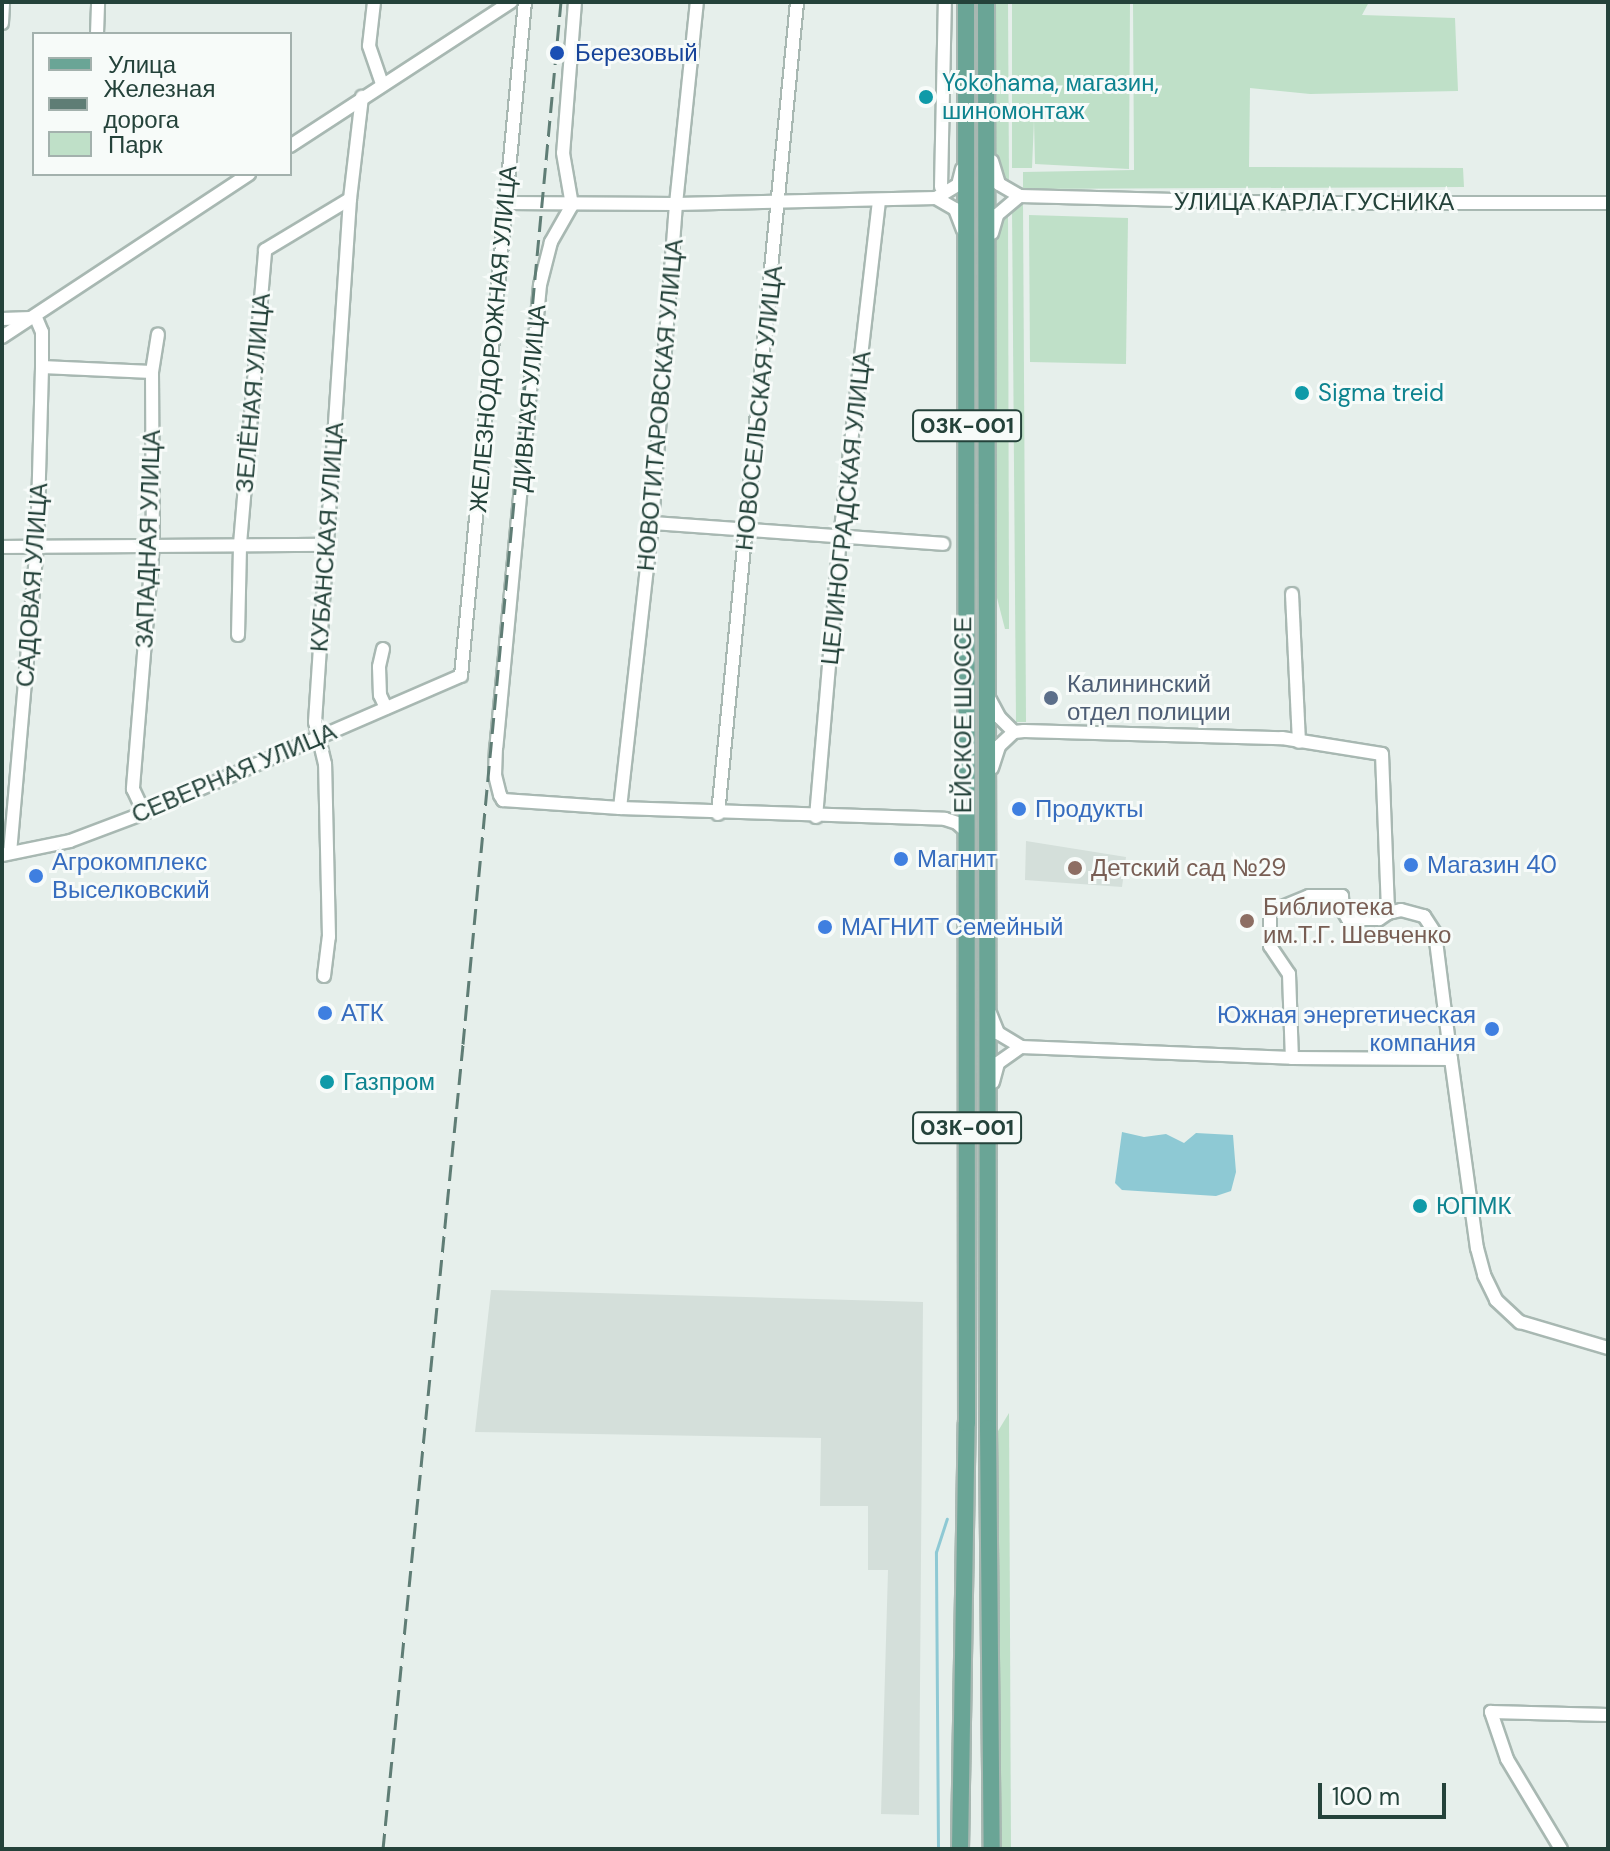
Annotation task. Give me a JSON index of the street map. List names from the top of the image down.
{
  "streets": {
    "main road": ["03К-001", "ЕЙСКОЕ ШОССЕ"],
    "street": [
      "УЛИЦА КАРЛА ГУСНИКА",
      "ЖЕЛЕЗНОДОРОЖНАЯ УЛИЦА",
      "ЗЕЛЁНАЯ УЛИЦА",
      "ДИВНАЯ УЛИЦА",
      "НОВОТИТАРОВСКАЯ УЛИЦА",
      "НОВОСЕЛЬСКАЯ УЛИЦА",
      "ЦЕЛИНОГРАДСКАЯ УЛИЦА",
      "КУБАНСКАЯ УЛИЦА",
      "ЗАПАДНАЯ УЛИЦА",
      "САДОВАЯ УЛИЦА",
      "СЕВЕРНАЯ УЛИЦА"
    ]
  },
  "crossings": [
    ["ЖЕЛЕЗНОДОРОЖНАЯ УЛИЦА", "СЕВЕРНАЯ УЛИЦА"],
    ["ЗЕЛЁНАЯ УЛИЦА", "КУБАНСКАЯ УЛИЦА"],
    ["ДИВНАЯ УЛИЦА", "НОВОТИТАРОВСКАЯ УЛИЦА"],
    ["03К-001", "ЕЙСКОЕ ШОССЕ"],
    ["КУБАНСКАЯ УЛИЦА", "СЕВЕРНАЯ УЛИЦА"],
    ["ЗАПАДНАЯ УЛИЦА", "СЕВЕРНАЯ УЛИЦА"],
    ["САДОВАЯ УЛИЦА", "СЕВЕРНАЯ УЛИЦА"]
  ],
  "places": [
    "Березовый",
    "Yokohama, магазин, шиномонтаж",
    "Sigma treid",
    "Калининский отдел полиции",
    "Продукты",
    "Магнит",
    "Магазин 40",
    "Детский сад №29",
    "Агрокомплекс Выселковский",
    "Библиотека им.Т.Г. Шевченко",
    "МАГНИТ Семейный",
    "АТК",
    "Южная энергетическая компания",
    "Газпром",
    "ЮПМК"
  ],
  "legend": ["Улица", "Железная дорога", "Парк"],
  "scale_bar": "100 m"
}
